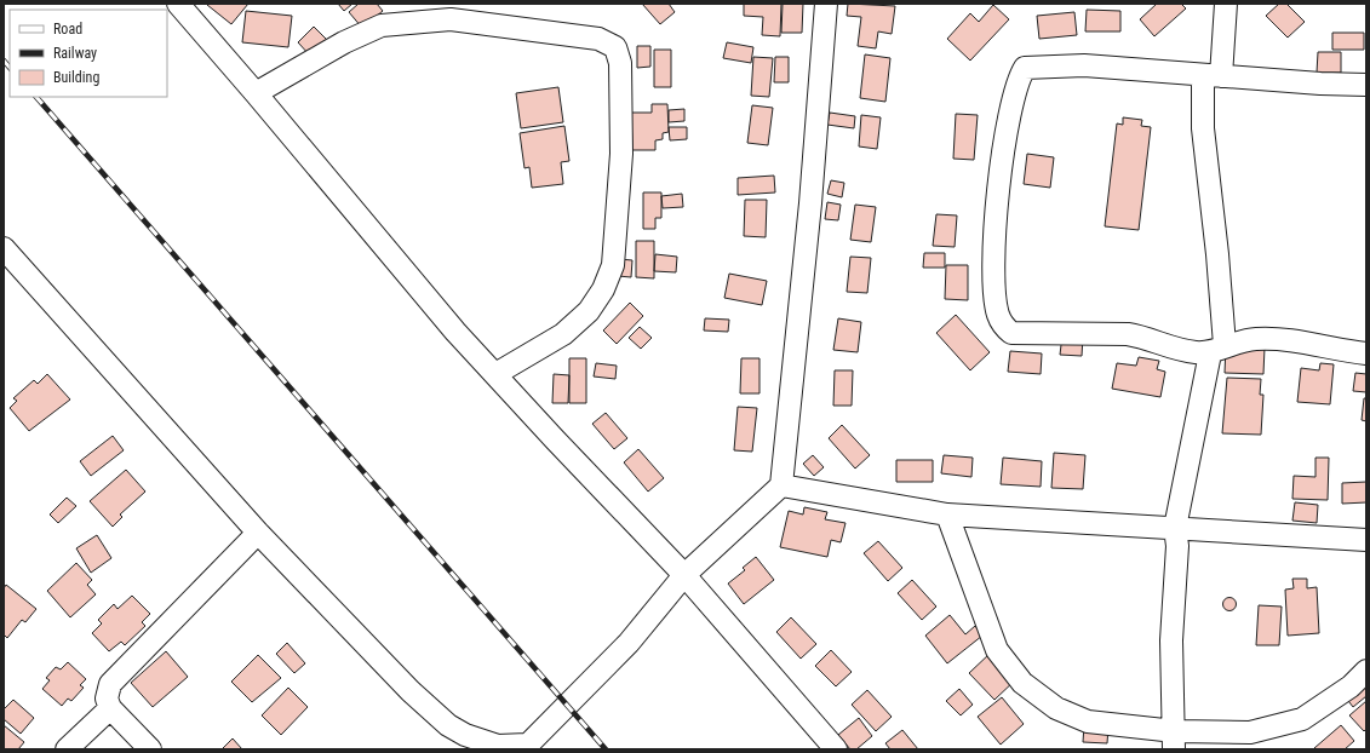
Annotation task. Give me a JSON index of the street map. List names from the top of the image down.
{
  "legend": ["Road", "Railway", "Building"]
}
